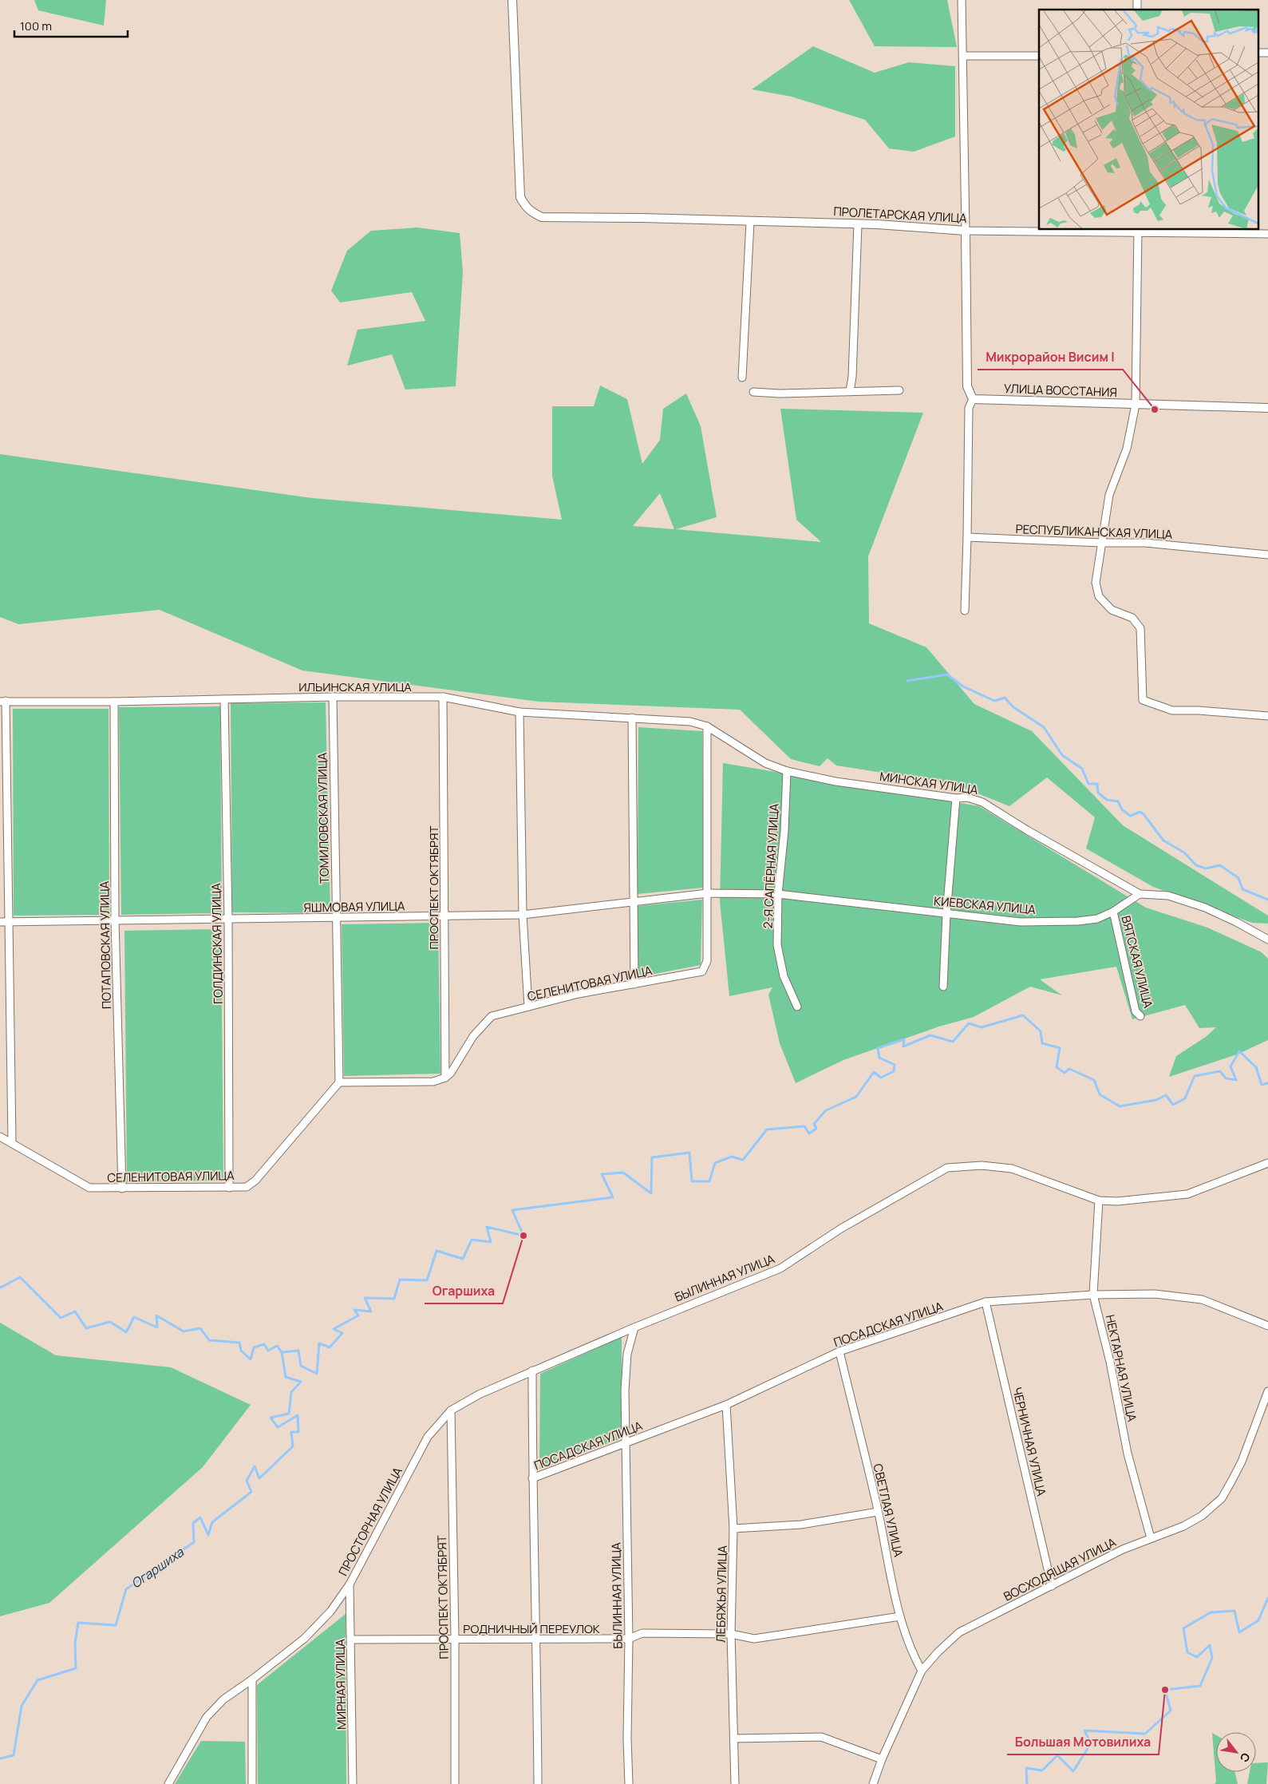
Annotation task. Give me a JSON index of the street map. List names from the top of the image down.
{
  "streets": {
    "street": [
      "ПРОЛЕТАРСКАЯ УЛИЦА",
      "УЛИЦА ВОССТАНИЯ",
      "РЕСПУБЛИКАНСКАЯ УЛИЦА",
      "ИЛЬИНСКАЯ УЛИЦА",
      "МИНСКАЯ УЛИЦА",
      "ТОМИЛОВСКАЯ УЛИЦА",
      "2-Я САПЁРНАЯ УЛИЦА",
      "ПРОСПЕКТ ОКТЯБРЯТ",
      "КИЕВСКАЯ УЛИЦА",
      "ЯШМОВАЯ УЛИЦА",
      "ГОЛДИНСКАЯ УЛИЦА",
      "ПОТАПОВСКАЯ УЛИЦА",
      "ВЯТСКАЯ УЛИЦА",
      "СЕЛЕНИТОВАЯ УЛИЦА",
      "БЫЛИННАЯ УЛИЦА",
      "ПОСАДСКАЯ УЛИЦА",
      "НЕКТАРНАЯ УЛИЦА",
      "ЧЕРНИЧНАЯ УЛИЦА",
      "СВЕТЛАЯ УЛИЦА",
      "ПРОСТОРНАЯ УЛИЦА",
      "ВОСХОДЯЩАЯ УЛИЦА",
      "ЛЕБЯЖЬЯ УЛИЦА",
      "РОДНИЧНЫЙ ПЕРЕУЛОК",
      "МИРНАЯ УЛИЦА"
    ]
  },
  "crossings": [
    ["ИЛЬИНСКАЯ УЛИЦА", "МИНСКАЯ УЛИЦА"],
    ["ИЛЬИНСКАЯ УЛИЦА", "ТОМИЛОВСКАЯ УЛИЦА"],
    ["ИЛЬИНСКАЯ УЛИЦА", "ПРОСПЕКТ ОКТЯБРЯТ"],
    ["ИЛЬИНСКАЯ УЛИЦА", "ГОЛДИНСКАЯ УЛИЦА"],
    ["ИЛЬИНСКАЯ УЛИЦА", "ПОТАПОВСКАЯ УЛИЦА"],
    ["МИНСКАЯ УЛИЦА", "2-Я САПЁРНАЯ УЛИЦА"],
    ["МИНСКАЯ УЛИЦА", "КИЕВСКАЯ УЛИЦА"],
    ["ТОМИЛОВСКАЯ УЛИЦА", "ЯШМОВАЯ УЛИЦА"],
    ["ТОМИЛОВСКАЯ УЛИЦА", "СЕЛЕНИТОВАЯ УЛИЦА"],
    ["2-Я САПЁРНАЯ УЛИЦА", "КИЕВСКАЯ УЛИЦА"],
    ["ПРОСПЕКТ ОКТЯБРЯТ", "ЯШМОВАЯ УЛИЦА"],
    ["ПРОСПЕКТ ОКТЯБРЯТ", "СЕЛЕНИТОВАЯ УЛИЦА"],
    ["ПРОСПЕКТ ОКТЯБРЯТ", "ПРОСТОРНАЯ УЛИЦА"],
    ["ПРОСПЕКТ ОКТЯБРЯТ", "РОДНИЧНЫЙ ПЕРЕУЛОК"],
    ["КИЕВСКАЯ УЛИЦА", "ЯШМОВАЯ УЛИЦА"],
    ["КИЕВСКАЯ УЛИЦА", "ВЯТСКАЯ УЛИЦА"],
    ["КИЕВСКАЯ УЛИЦА", "СЕЛЕНИТОВАЯ УЛИЦА"],
    ["ЯШМОВАЯ УЛИЦА", "ГОЛДИНСКАЯ УЛИЦА"],
    ["ЯШМОВАЯ УЛИЦА", "ПОТАПОВСКАЯ УЛИЦА"],
    ["ЯШМОВАЯ УЛИЦА", "СЕЛЕНИТОВАЯ УЛИЦА"],
    ["ГОЛДИНСКАЯ УЛИЦА", "СЕЛЕНИТОВАЯ УЛИЦА"],
    ["ПОТАПОВСКАЯ УЛИЦА", "СЕЛЕНИТОВАЯ УЛИЦА"],
    ["БЫЛИННАЯ УЛИЦА", "ПОСАДСКАЯ УЛИЦА"],
    ["БЫЛИННАЯ УЛИЦА", "НЕКТАРНАЯ УЛИЦА"],
    ["БЫЛИННАЯ УЛИЦА", "ПРОСТОРНАЯ УЛИЦА"],
    ["БЫЛИННАЯ УЛИЦА", "РОДНИЧНЫЙ ПЕРЕУЛОК"],
    ["ПОСАДСКАЯ УЛИЦА", "НЕКТАРНАЯ УЛИЦА"],
    ["ПОСАДСКАЯ УЛИЦА", "ЧЕРНИЧНАЯ УЛИЦА"],
    ["ПОСАДСКАЯ УЛИЦА", "СВЕТЛАЯ УЛИЦА"],
    ["ПОСАДСКАЯ УЛИЦА", "ЛЕБЯЖЬЯ УЛИЦА"],
    ["НЕКТАРНАЯ УЛИЦА", "ВОСХОДЯЩАЯ УЛИЦА"],
    ["ЧЕРНИЧНАЯ УЛИЦА", "ВОСХОДЯЩАЯ УЛИЦА"],
    ["СВЕТЛАЯ УЛИЦА", "ВОСХОДЯЩАЯ УЛИЦА"],
    ["СВЕТЛАЯ УЛИЦА", "РОДНИЧНЫЙ ПЕРЕУЛОК"],
    ["ПРОСТОРНАЯ УЛИЦА", "МИРНАЯ УЛИЦА"],
    ["ЛЕБЯЖЬЯ УЛИЦА", "РОДНИЧНЫЙ ПЕРЕУЛОК"],
    ["РОДНИЧНЫЙ ПЕРЕУЛОК", "МИРНАЯ УЛИЦА"]
  ],
  "water": ["Огаршиха"],
  "places": ["Микрорайон Висим I", "Огаршиха", "Большая Мотовилиха"],
  "scale_bar": "100 m",
  "north": "bottom right"
}
